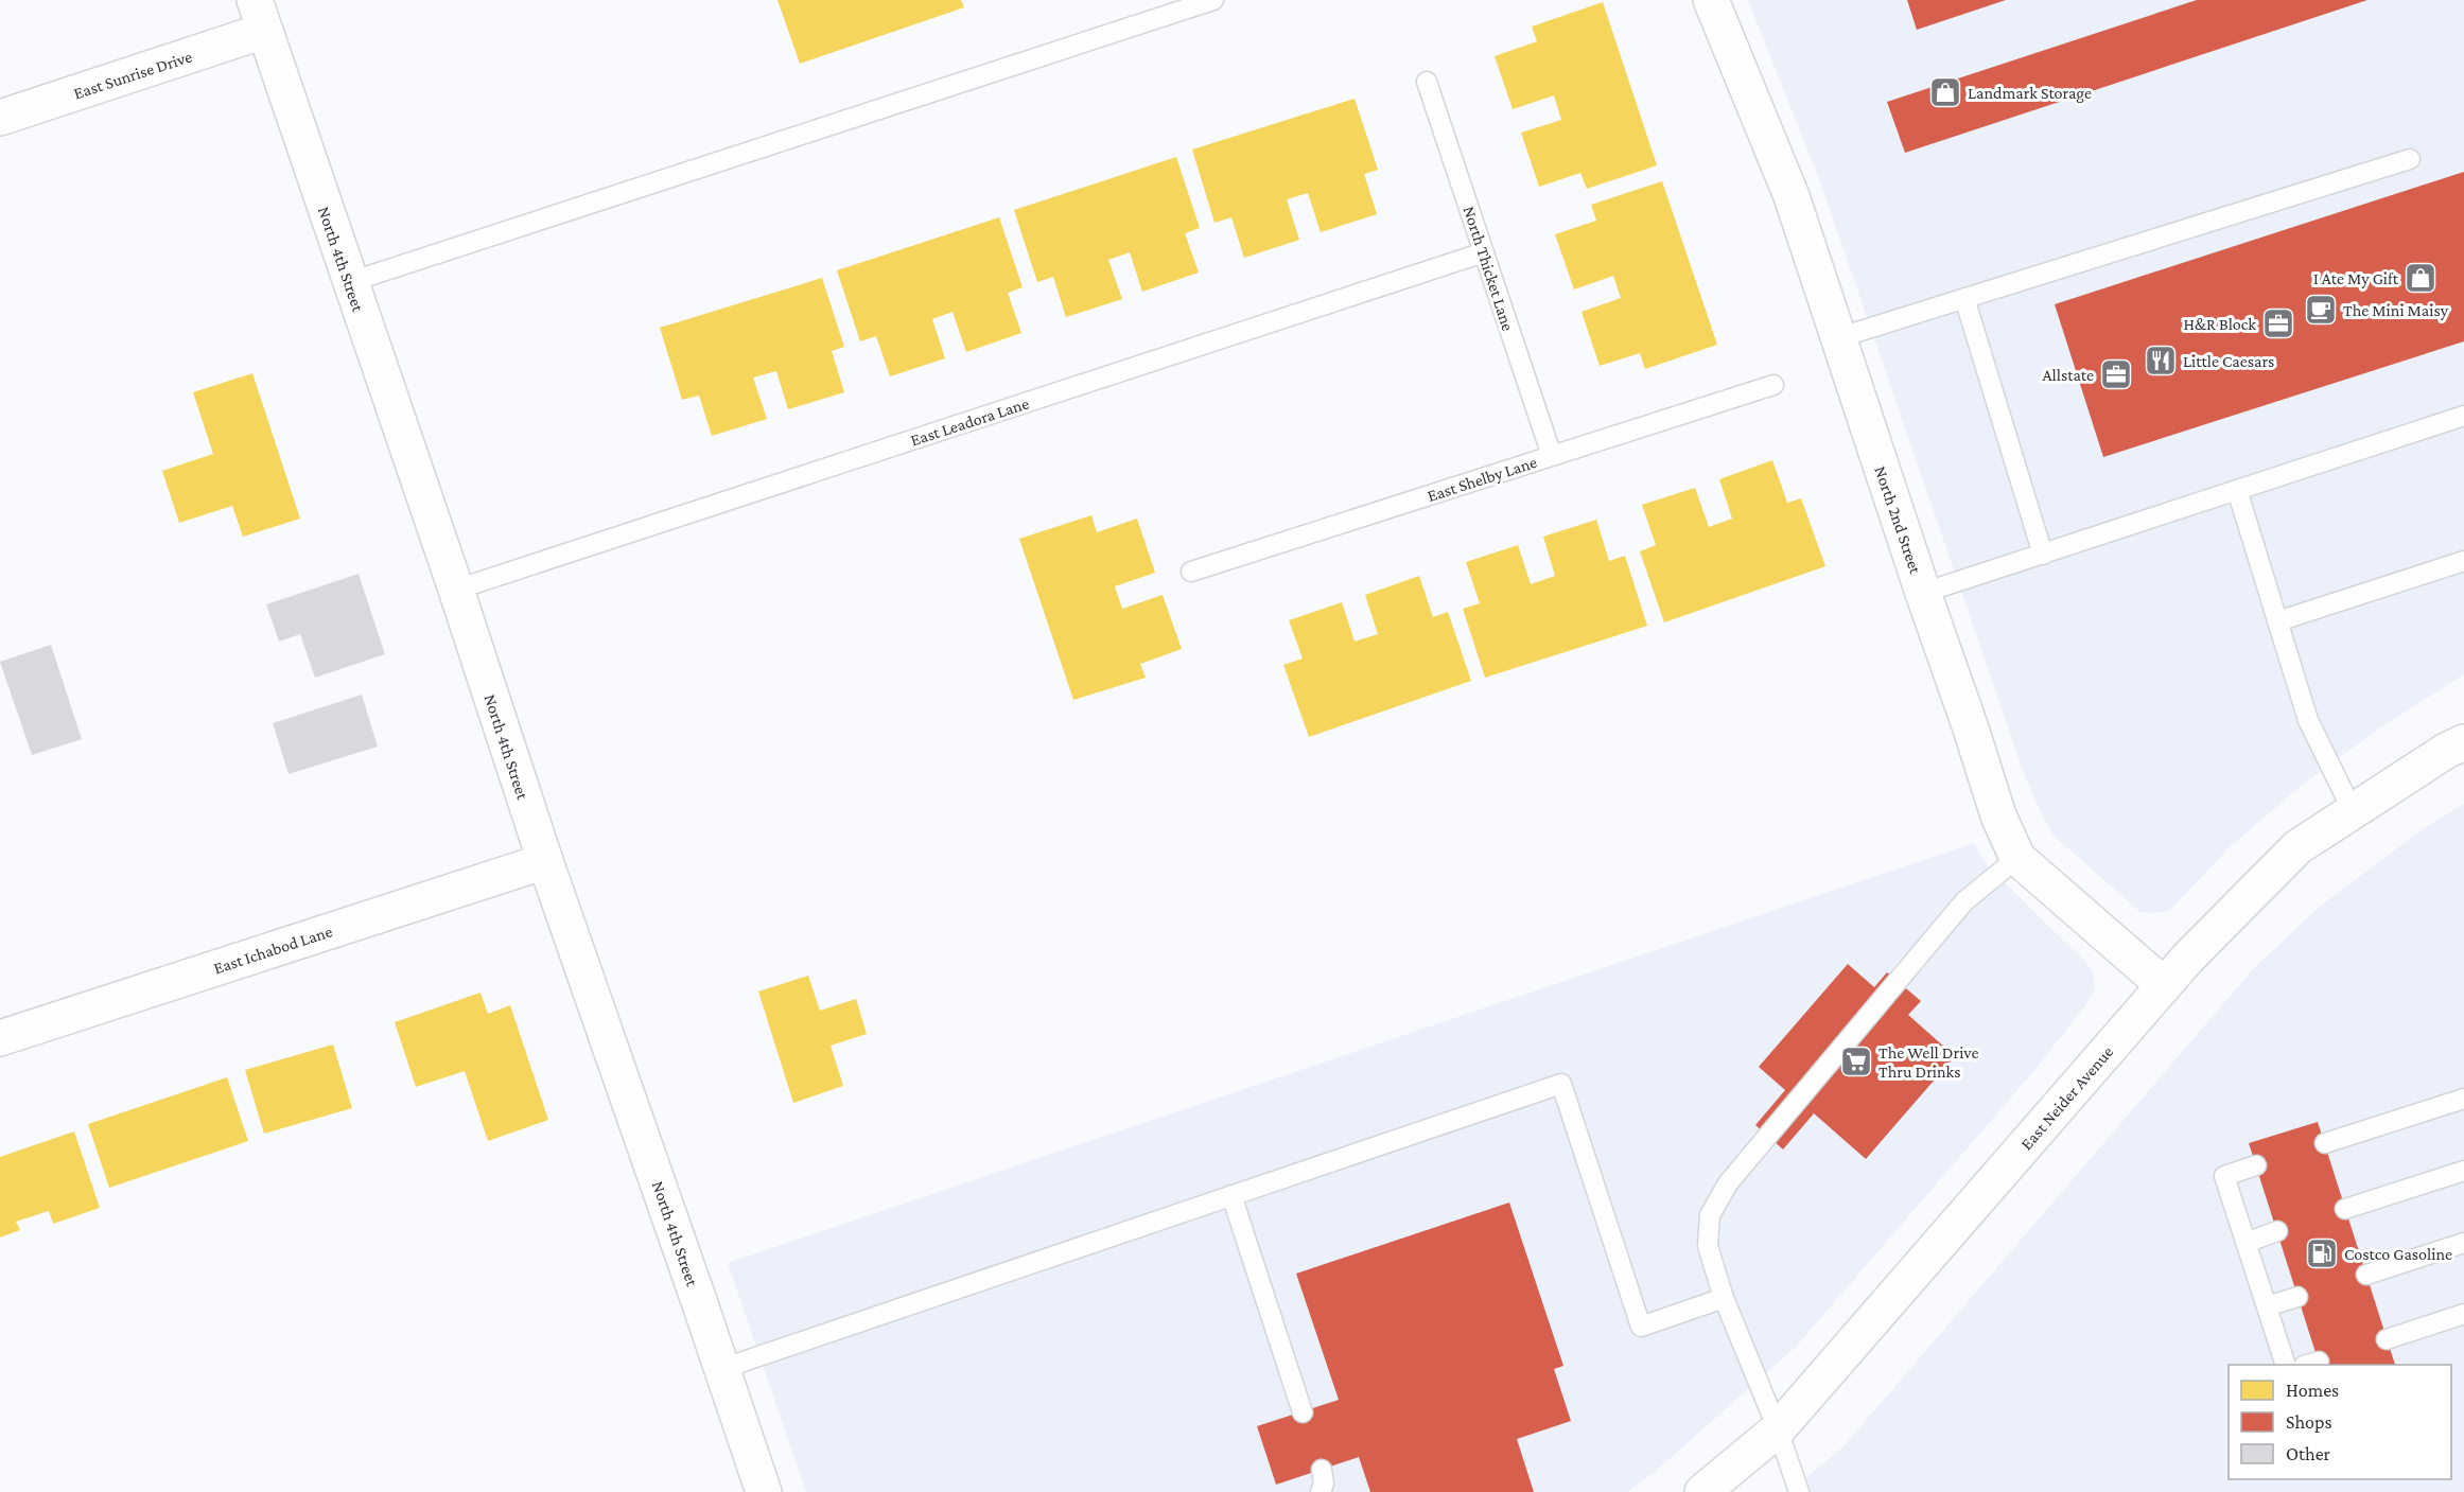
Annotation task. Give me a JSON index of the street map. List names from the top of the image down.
{
  "streets": {
    "main road": [
      "East Sunrise Drive",
      "North 4th Street",
      "North 2nd Street",
      "East Ichabod Lane",
      "East Neider Avenue"
    ],
    "lane": ["North Thicket Lane", "East Leadora Lane", "East Shelby Lane"]
  },
  "crossings": [
    ["East Sunrise Drive", "North 4th Street"],
    ["North 4th Street", "East Leadora Lane"],
    ["North 4th Street", "East Ichabod Lane"],
    ["North Thicket Lane", "East Leadora Lane"],
    ["North Thicket Lane", "East Shelby Lane"],
    ["North 2nd Street", "East Neider Avenue"]
  ],
  "places": {
    "shop": ["Landmark Storage", "I Ate My Gift"],
    "cafe": ["The Mini Maisy"],
    "office": ["H&R Block", "Allstate"],
    "restaurant": ["Little Caesars"],
    "supermarket": ["The Well Drive Thru Drinks"],
    "fuel station": ["Costco Gasoline"]
  },
  "legend": ["Homes", "Shops", "Other"]
}
